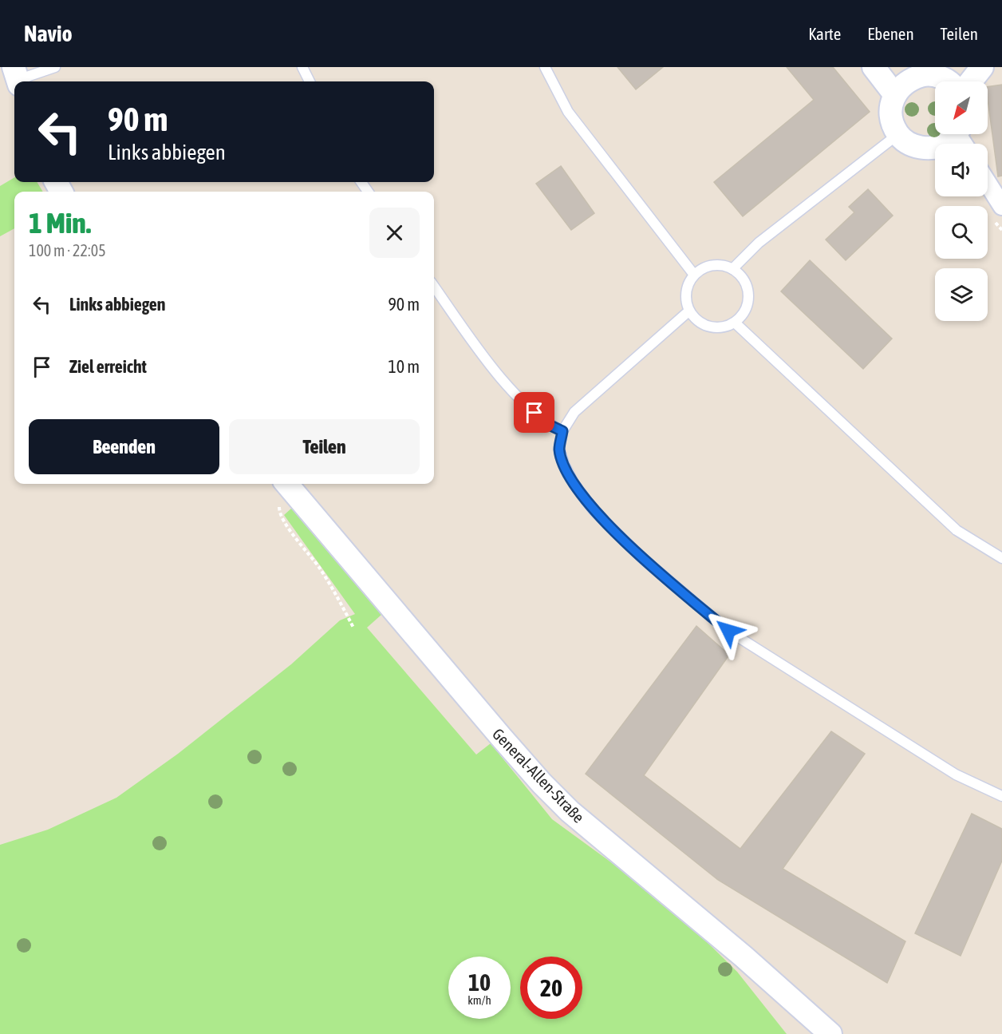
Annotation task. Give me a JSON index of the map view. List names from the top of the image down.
{
  "streets": {
    "street": ["General-Allen-Straße"]
  },
  "north": "bottom left",
  "page": {
    "header": "Navio",
    "nav": ["Karte", "Ebenen", "Teilen"],
    "turn": ["90 m", "Links abbiegen"],
    "heading": ["1 Min.", "100 m · 22:05"],
    "list": [
      {
        "name": "Links abbiegen",
        "value": "90 m"
      },
      {
        "name": "Ziel erreicht",
        "value": "10 m"
      }
    ],
    "buttons": ["Beenden", "Teilen"],
    "speed": "10 km/h",
    "limit": "20"
  }
}
